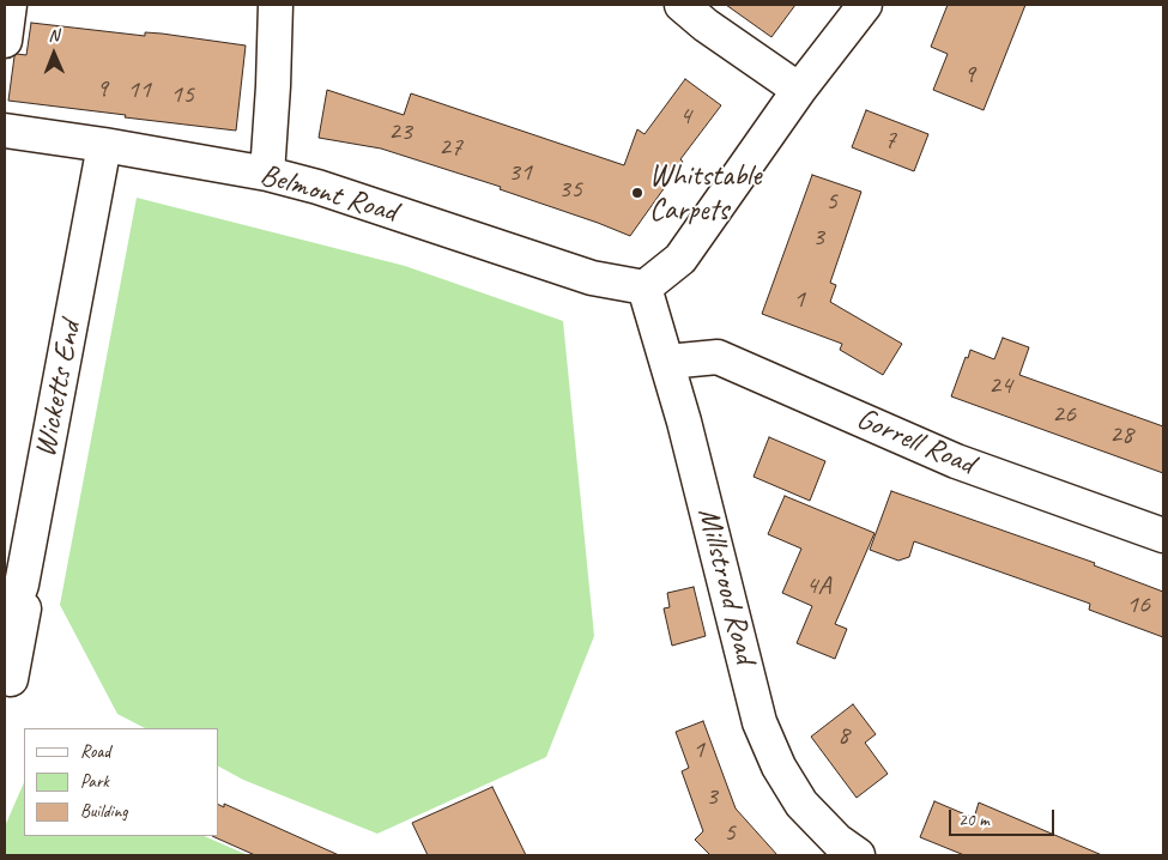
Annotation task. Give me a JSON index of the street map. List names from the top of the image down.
{
  "streets": {
    "street": [
      "Belmont Road",
      "Wicketts End",
      "Gorrell Road",
      "Millstrood Road"
    ]
  },
  "crossings": [
    ["Belmont Road", "Wicketts End"],
    ["Belmont Road", "Millstrood Road"],
    ["Gorrell Road", "Millstrood Road"]
  ],
  "places": ["Whitstable Carpets"],
  "house_numbers": [
    "9",
    "9",
    "11",
    "15",
    "4",
    "23",
    "7",
    "27",
    "31",
    "35",
    "5",
    "3",
    "1",
    "24",
    "26",
    "28",
    "4A",
    "16",
    "8",
    "1",
    "3",
    "5"
  ],
  "legend": ["Road", "Park", "Building"],
  "scale_bar": "20 m",
  "north": "top"
}
